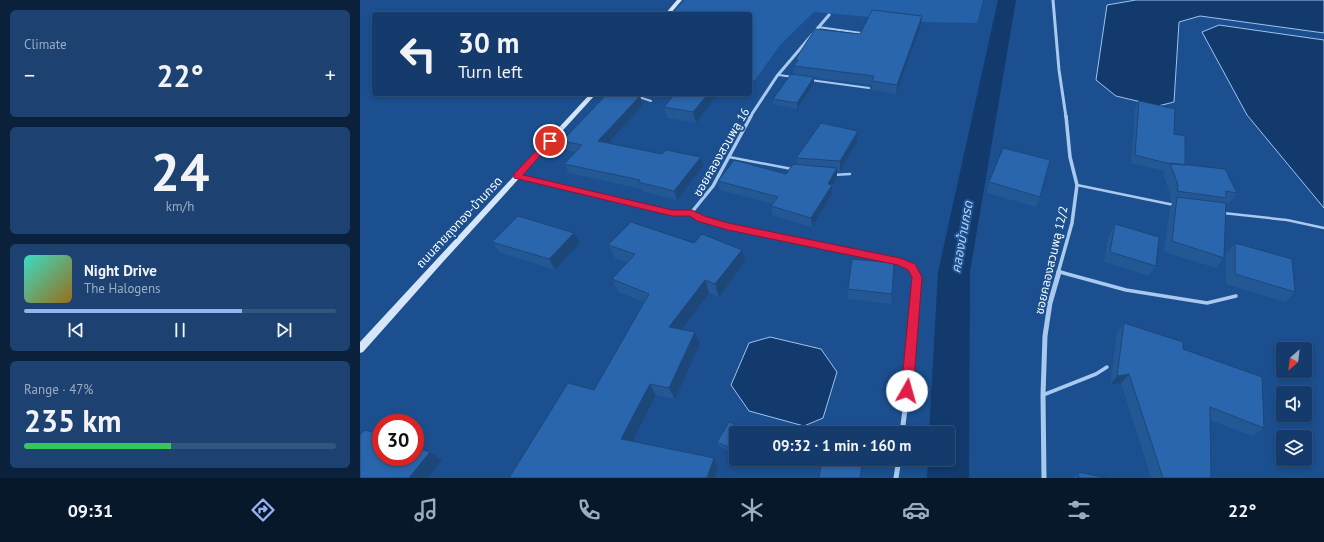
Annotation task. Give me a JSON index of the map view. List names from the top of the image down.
{
  "streets": {
    "street": ["ซอยคลองสวนพลู 16", "ถนนสายถุงทอง-บ้านกรด", "ซอยคลองสวนพลู 12/2"]
  },
  "crossings": [
    ["ซอยคลองสวนพลู 16", "ถนนสายถุงทอง-บ้านกรด"]
  ],
  "water": ["คลองบ้านกรด"],
  "north": "bottom left",
  "page": {
    "tile": [
      "Climate",
      ["24", "km/h"],
      ["Range · 47%", "235 km"]
    ],
    "turn": ["30 m", "Turn left"],
    "heat": ["−", "22°", "+"],
    "song": ["Night Drive", "The Halogens"],
    "limit": "30",
    "trip": "09:32 · 1 min · 160 m",
    "tabs": ["09:31", "22°"]
  }
}
